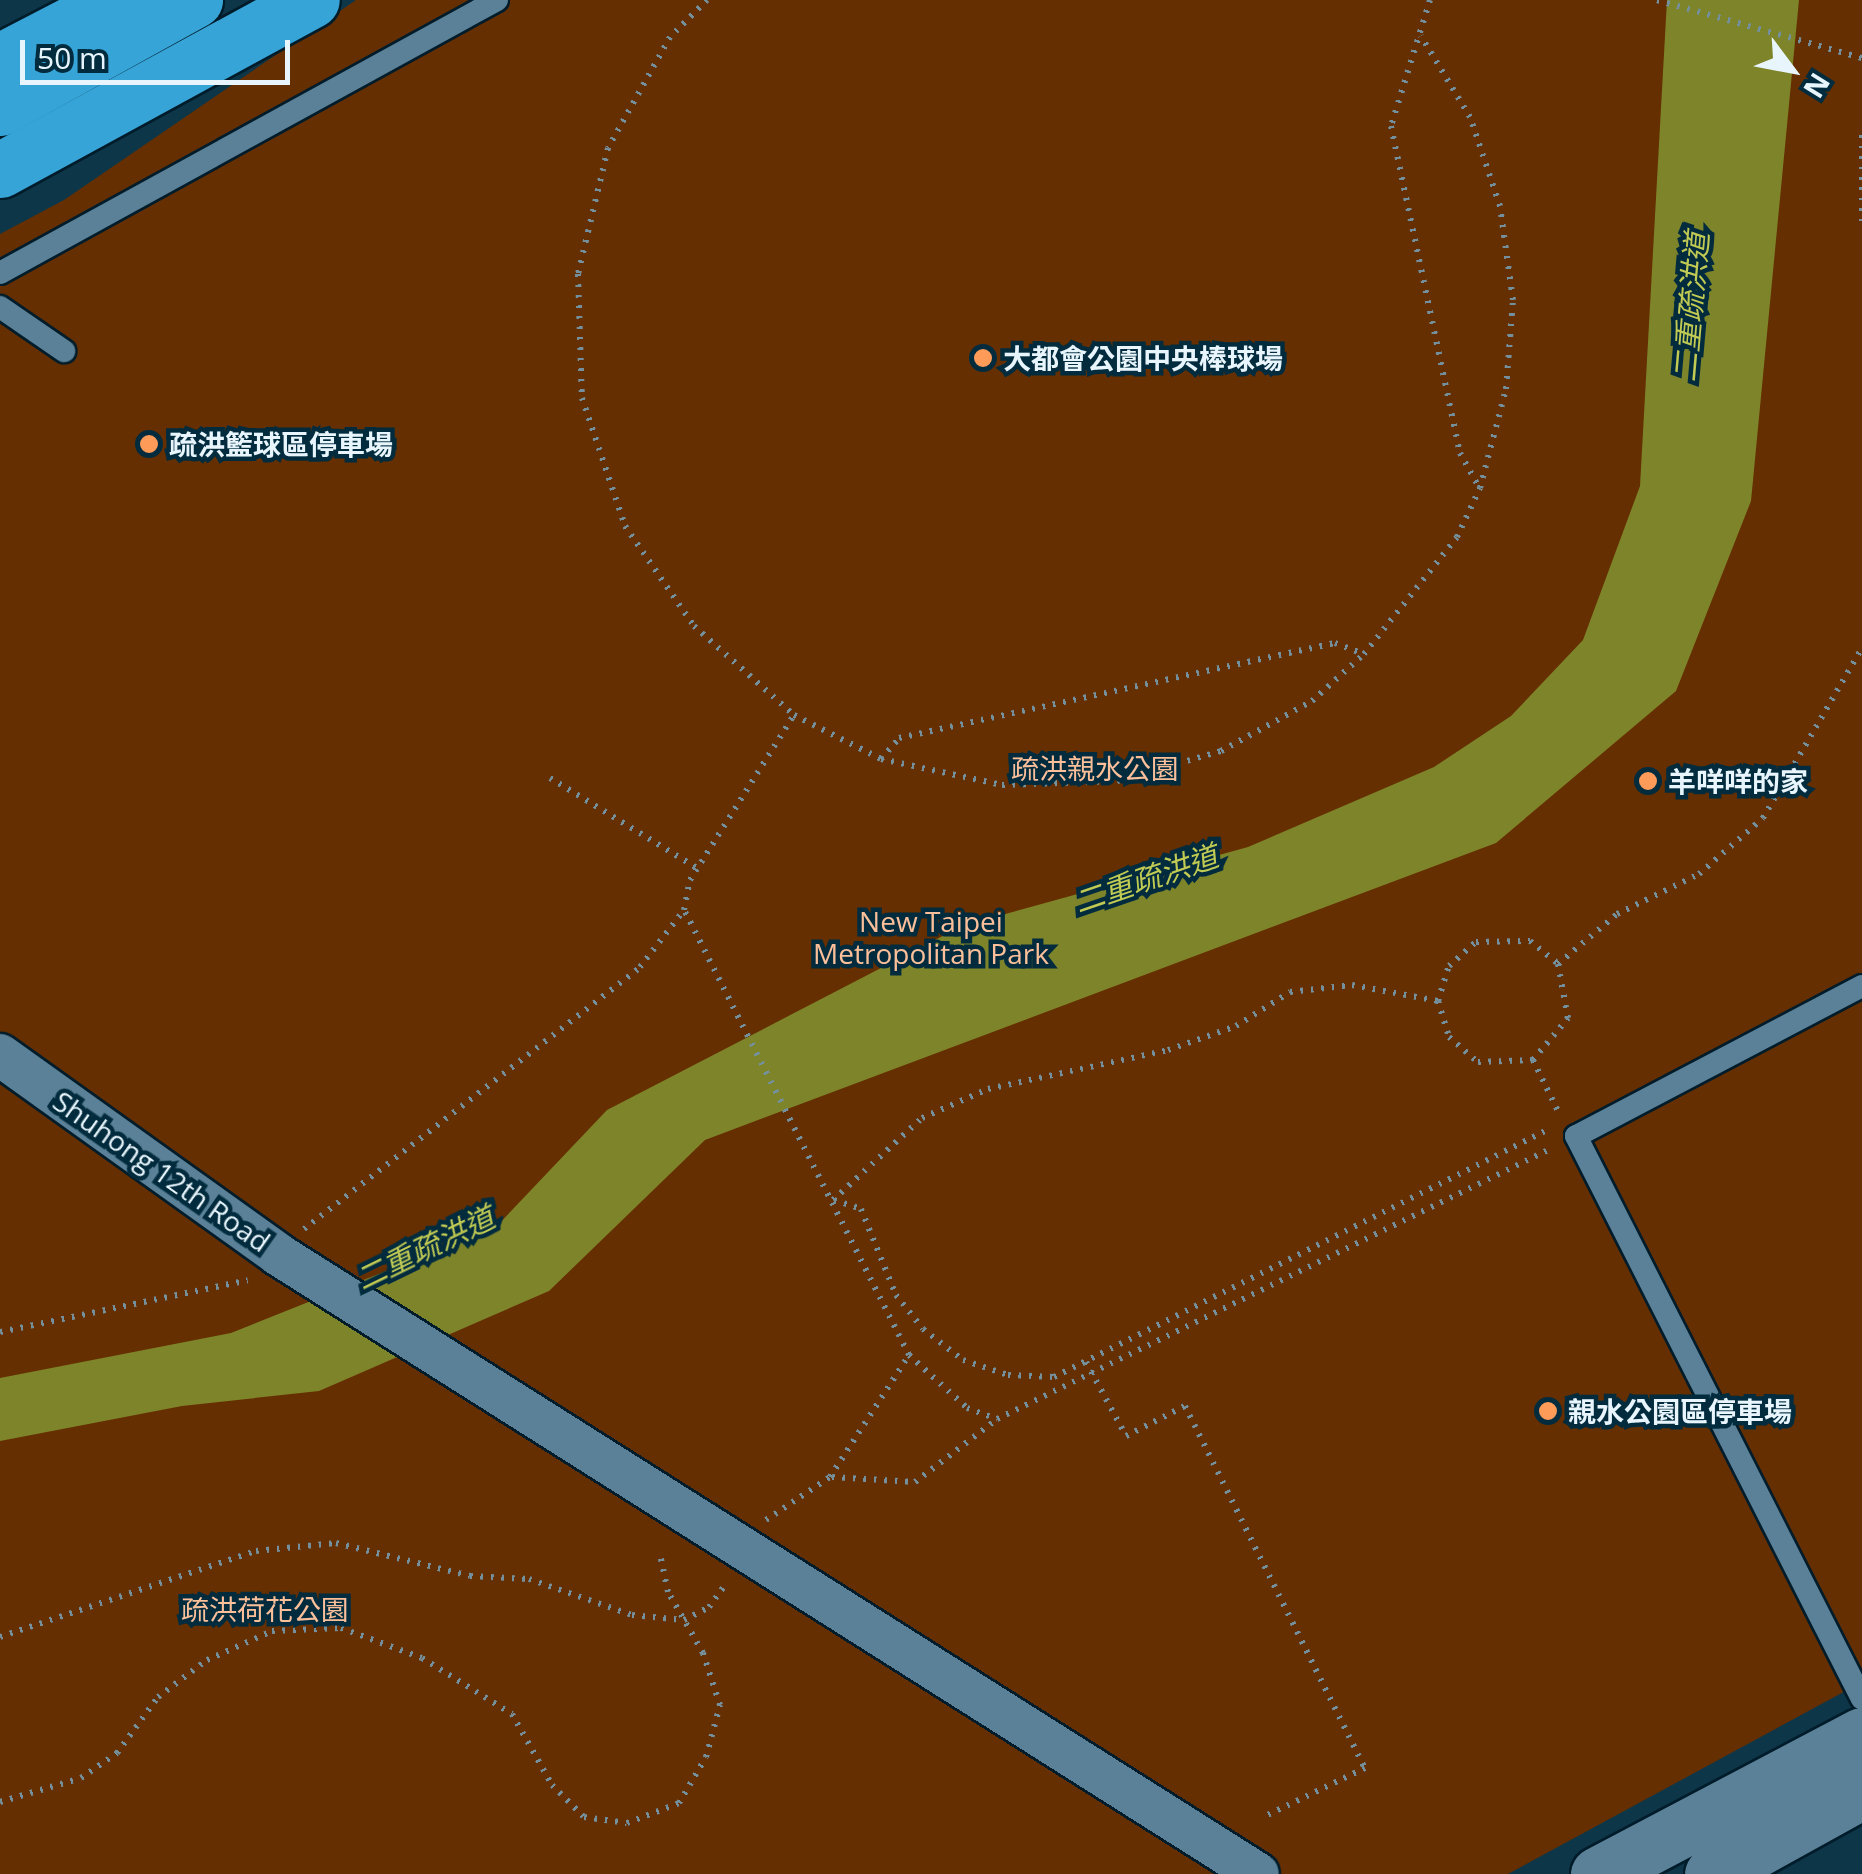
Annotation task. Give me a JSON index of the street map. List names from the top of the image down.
{
  "streets": {
    "street": ["Shuhong 12th Road"]
  },
  "water": ["二重疏洪道"],
  "parks": ["疏洪親水公園", "New Taipei Metropolitan Park", "疏洪荷花公園"],
  "places": [
    "大都會公園中央棒球場",
    "疏洪籃球區停車場",
    "羊咩咩的家",
    "親水公園區停車場"
  ],
  "scale_bar": "50 m",
  "north": "bottom right"
}
